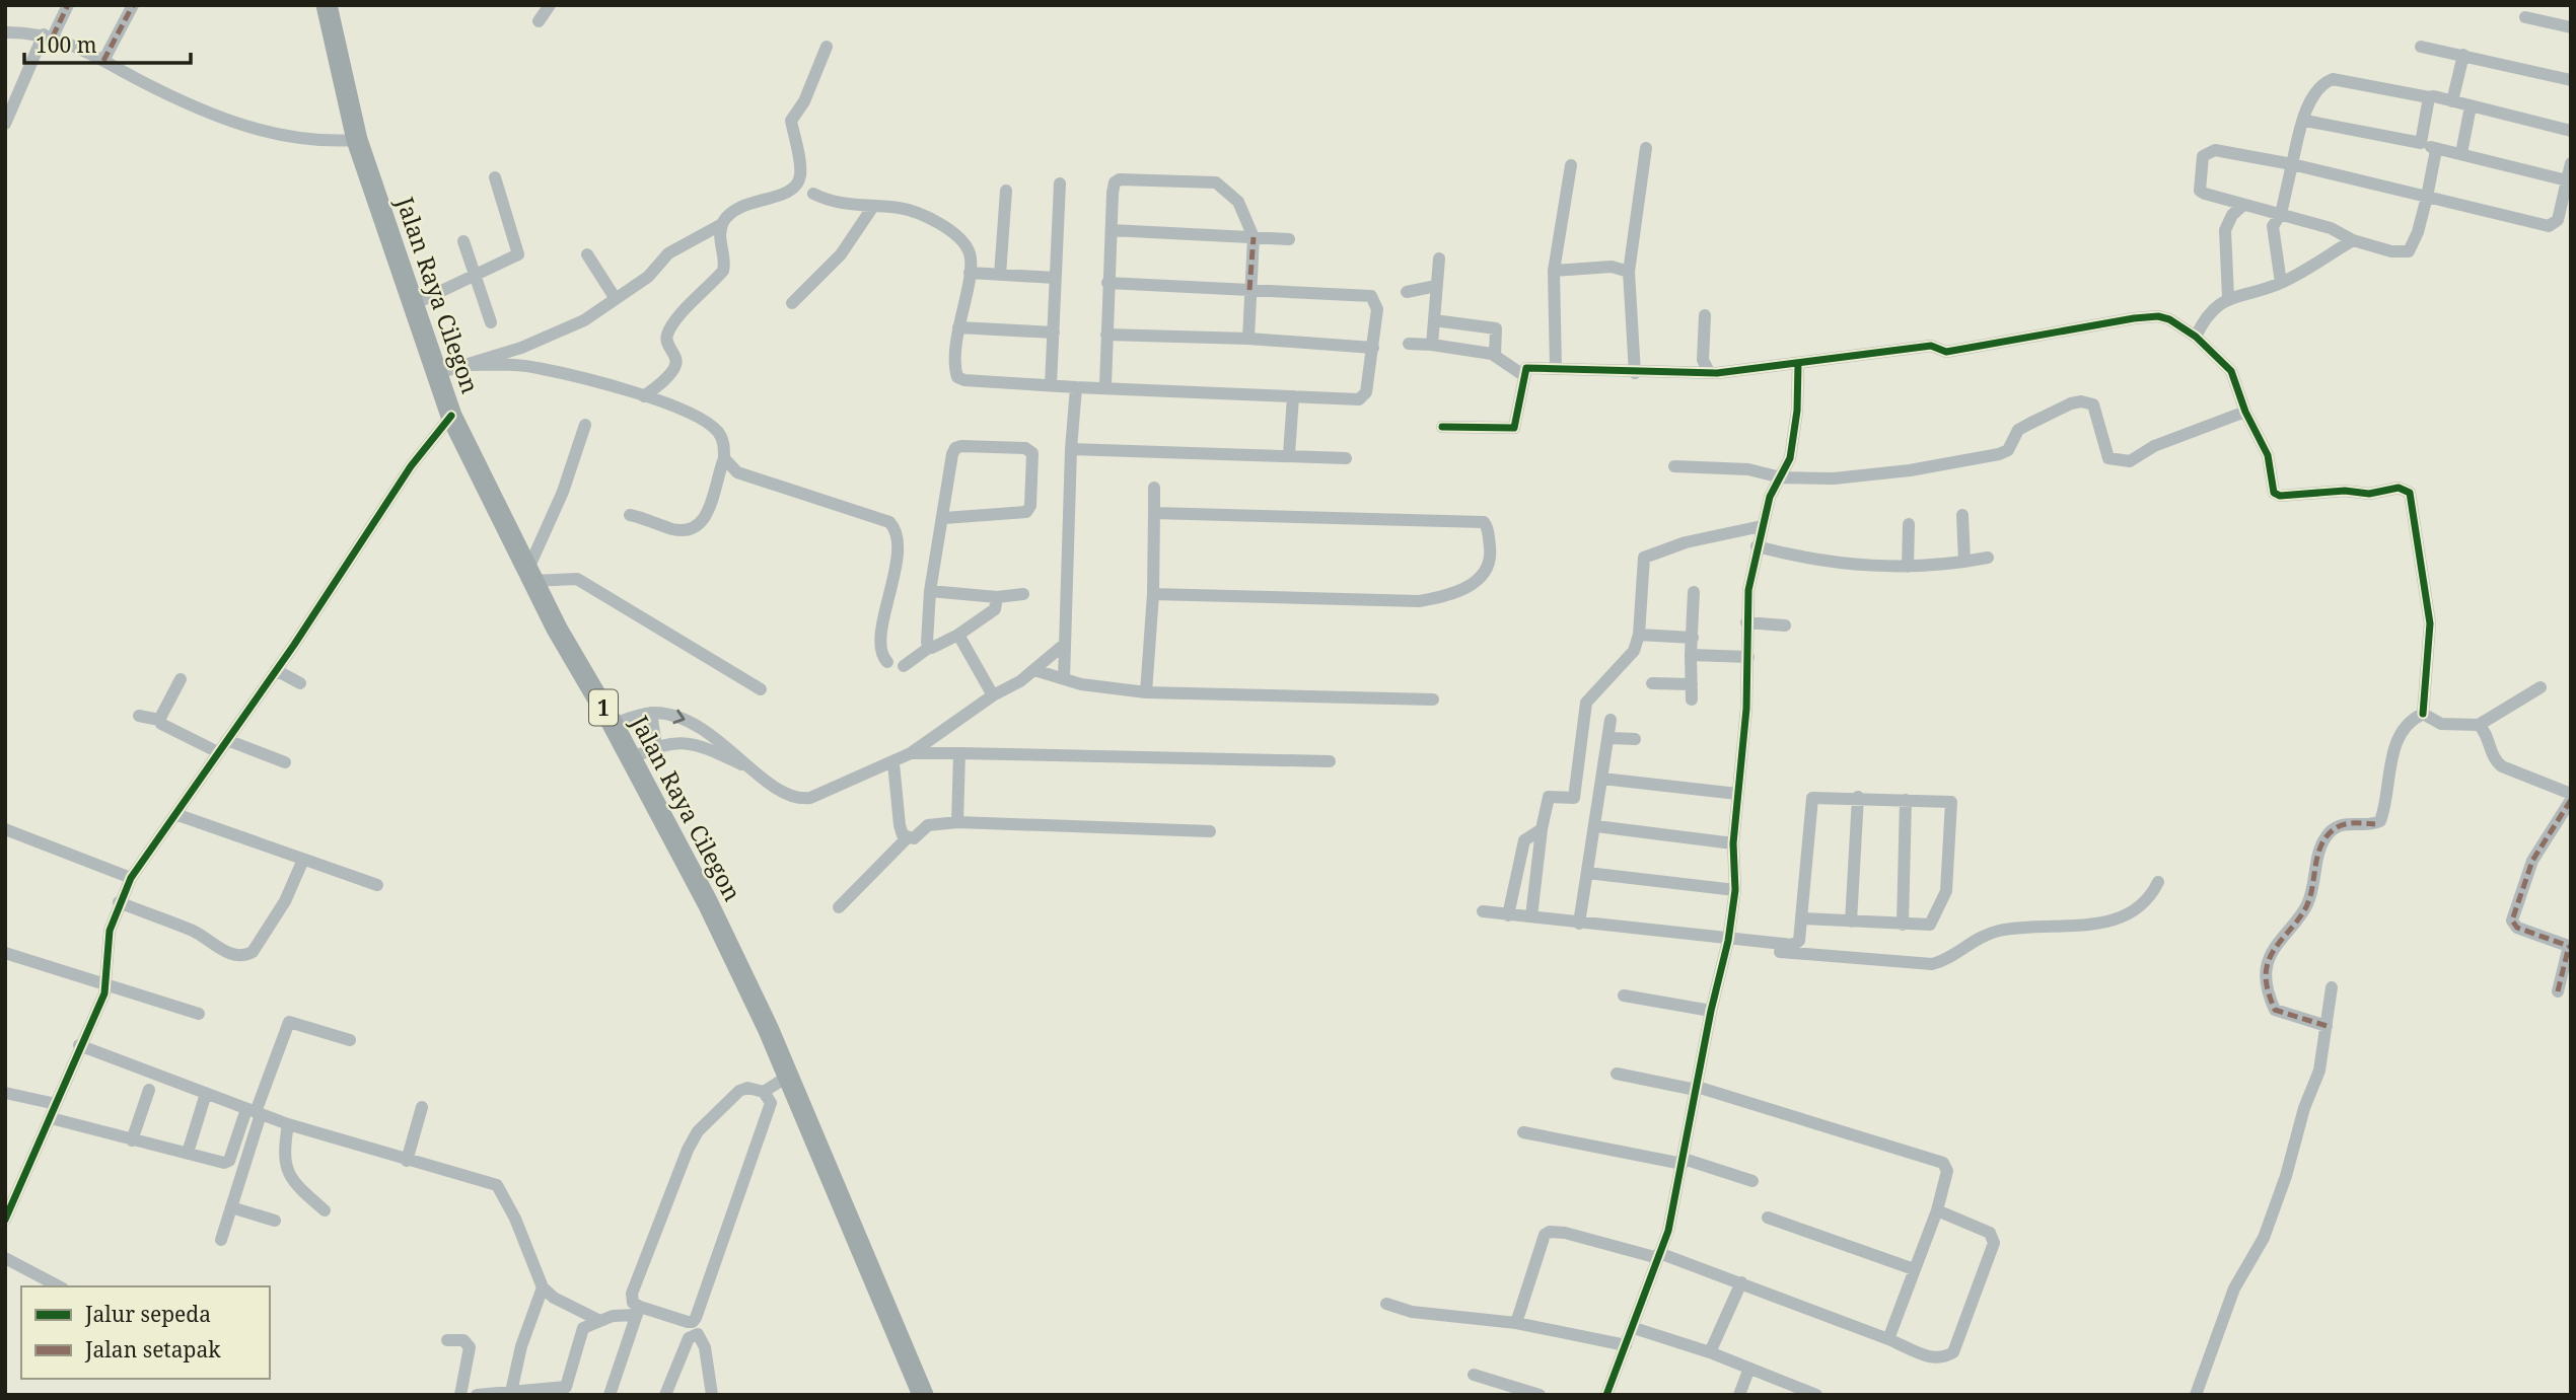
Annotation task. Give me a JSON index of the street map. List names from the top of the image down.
{
  "streets": {
    "highway": ["Jalan Raya Cilegon", "1"]
  },
  "legend": ["Jalur sepeda", "Jalan setapak"],
  "scale_bar": "100 m"
}
